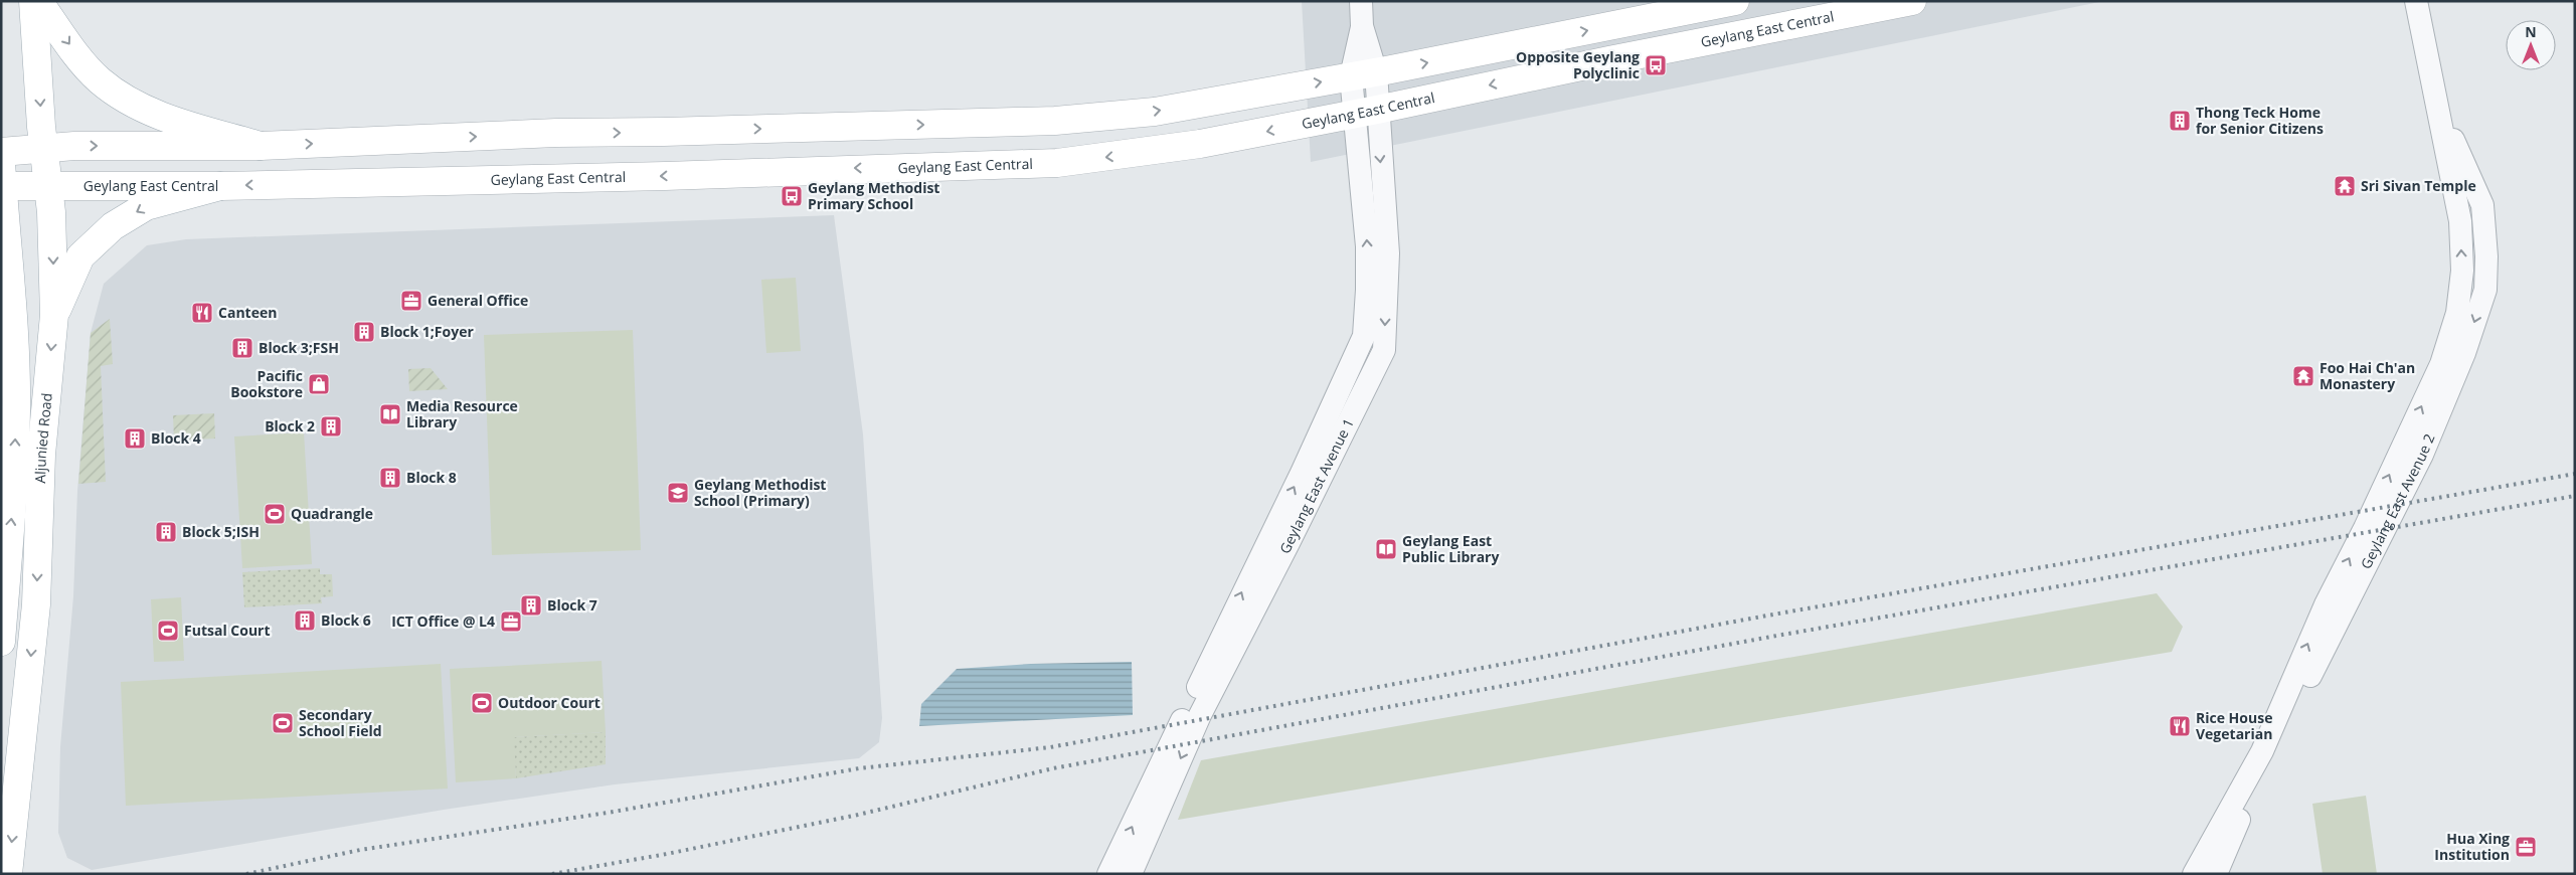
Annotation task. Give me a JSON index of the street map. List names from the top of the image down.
{
  "streets": {
    "main road": ["Geylang East Central", "Aljunied Road"],
    "street": ["Geylang East Avenue 1", "Geylang East Avenue 2"]
  },
  "crossings": [
    ["Geylang East Central", "Aljunied Road"],
    ["Geylang East Central", "Geylang East Avenue 1"]
  ],
  "places": {
    "bus stop": ["Opposite Geylang Polyclinic", "Geylang Methodist Primary School"],
    "building": [
      "Thong Teck Home for Senior Citizens",
      "Block 1;Foyer",
      "Block 3;FSH",
      "Block 2",
      "Block 4",
      "Block 8",
      "Block 5;ISH",
      "Block 7",
      "Block 6"
    ],
    "temple": ["Sri Sivan Temple", "Foo Hai Ch'an Monastery"],
    "office": ["General Office", "ICT Office @ L4", "Hua Xing Institution"],
    "restaurant": ["Canteen", "Rice House Vegetarian"],
    "shop": ["Pacific Bookstore"],
    "library": ["Media Resource Library", "Geylang East Public Library"],
    "school or university": ["Geylang Methodist School (Primary)"],
    "sports": [
      "Quadrangle",
      "Futsal Court",
      "Outdoor Court",
      "Secondary School Field"
    ]
  },
  "north": "top"
}
